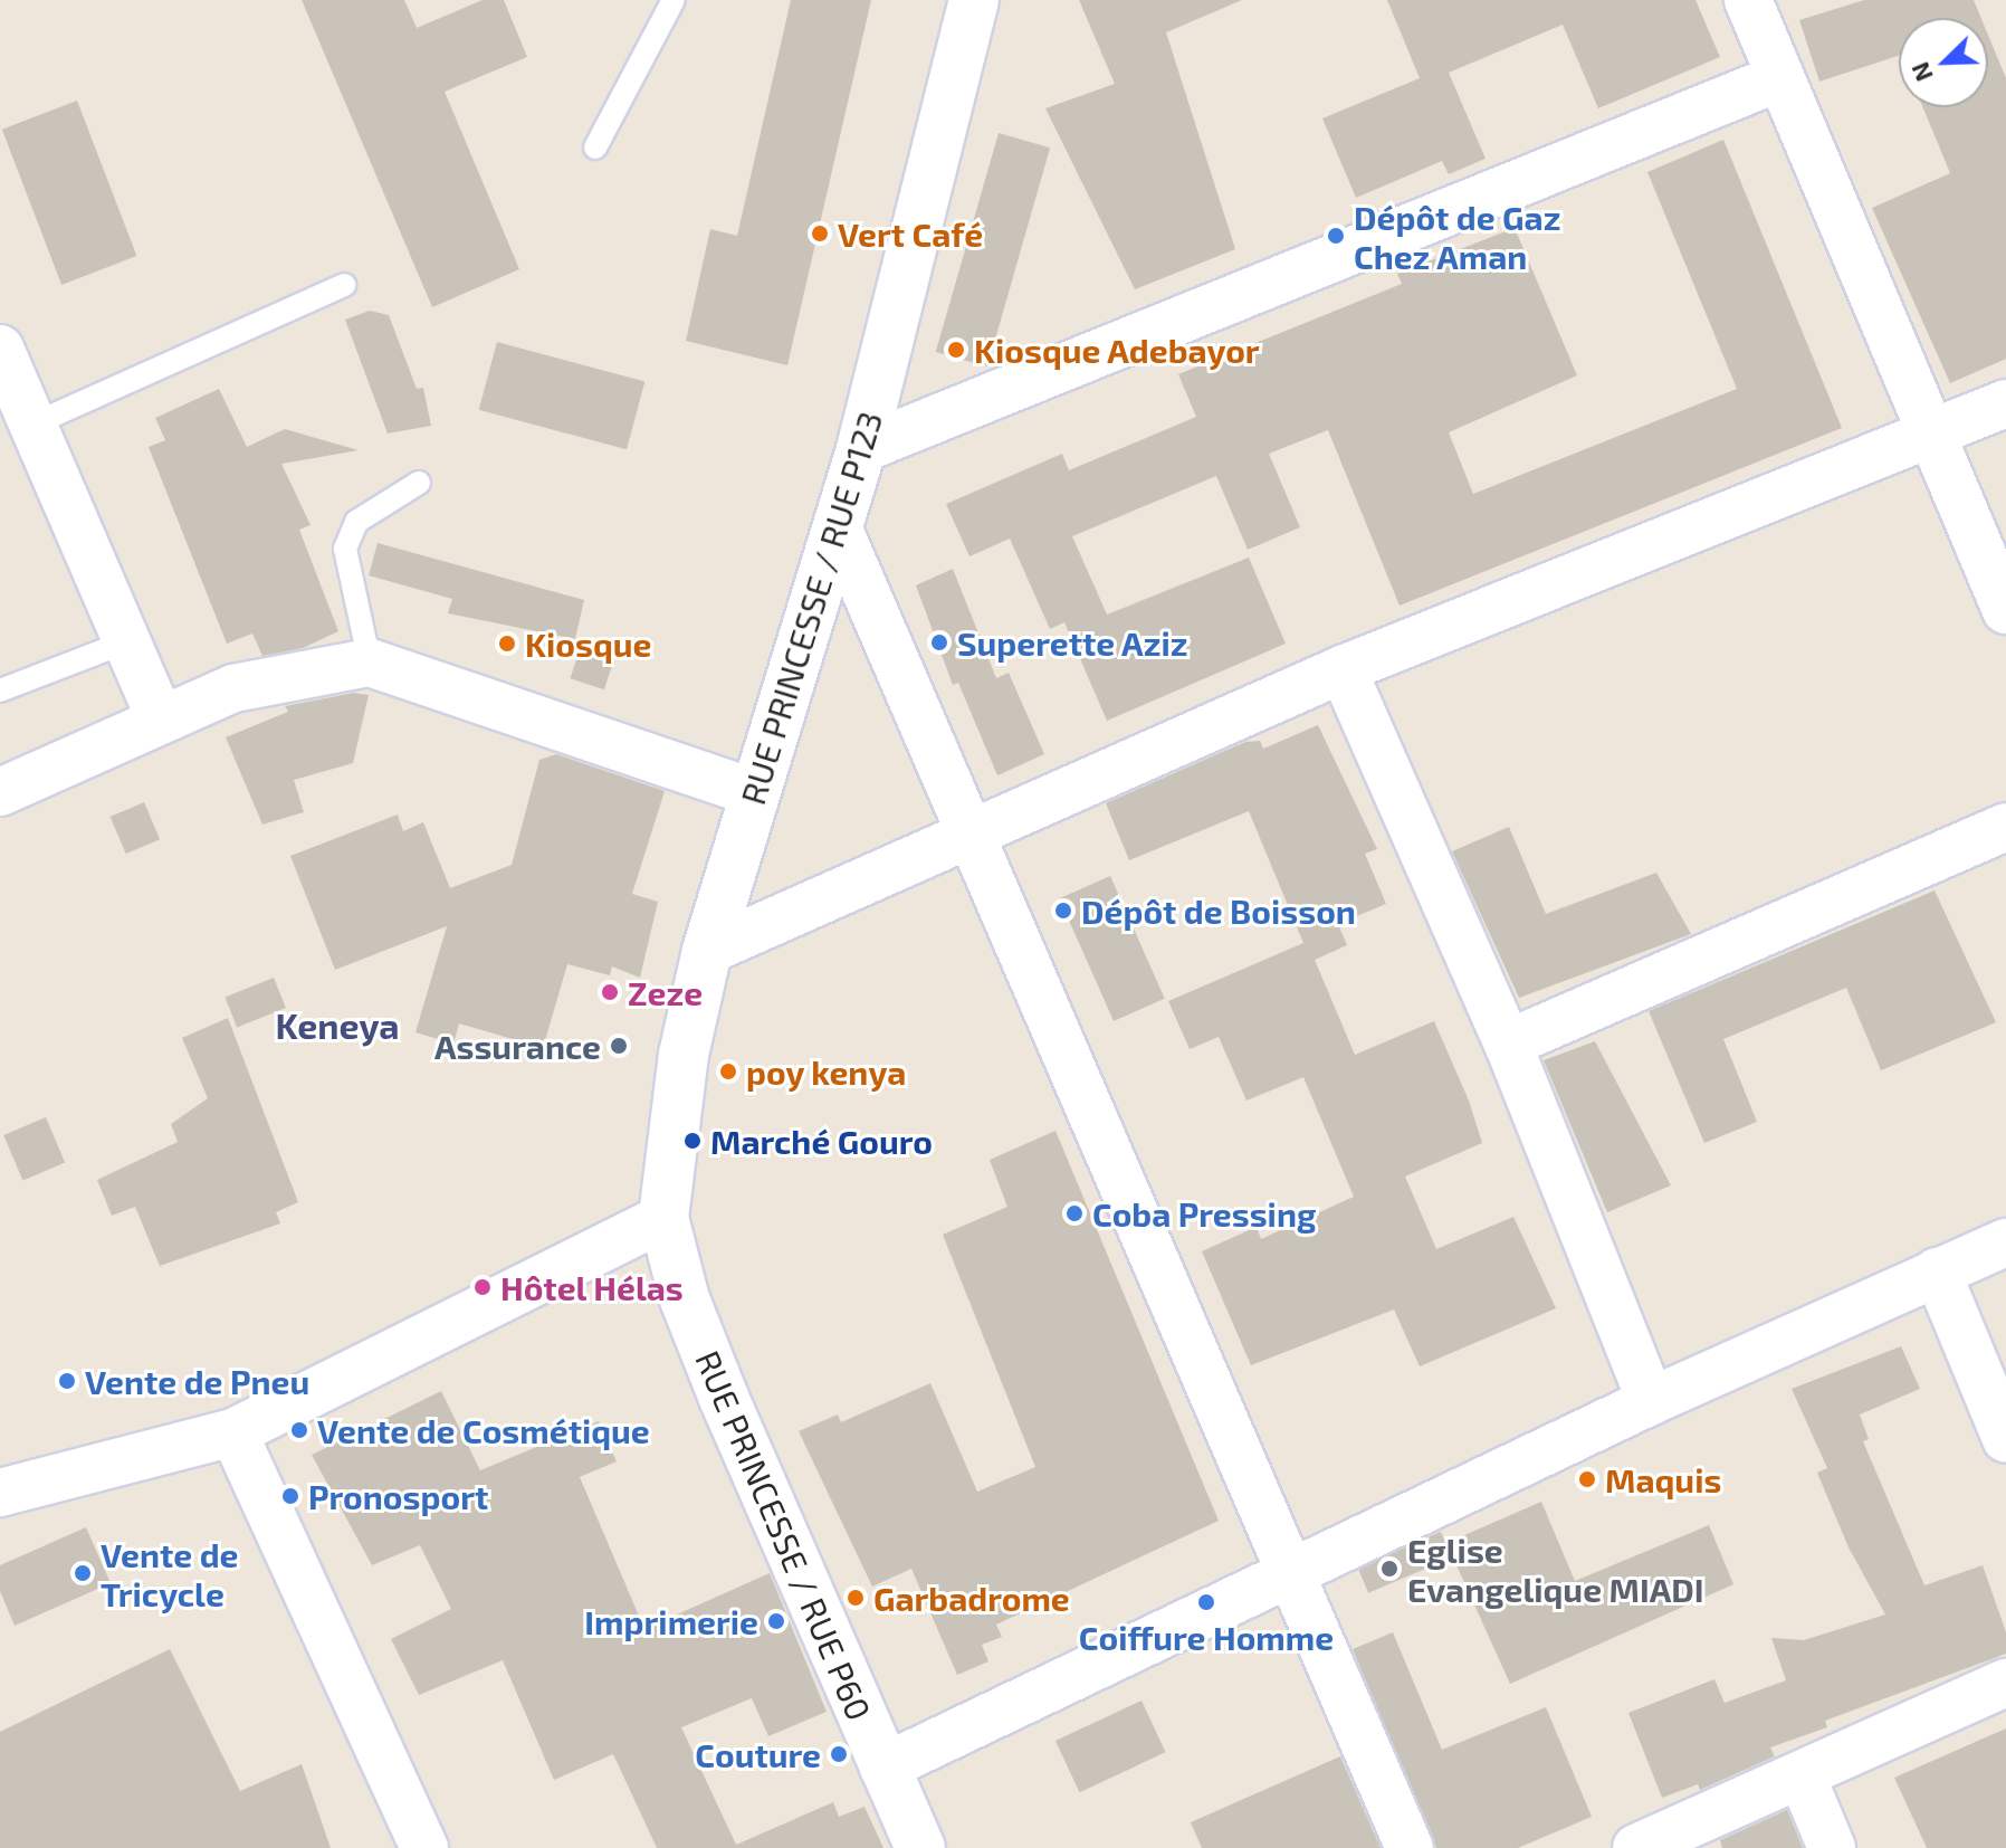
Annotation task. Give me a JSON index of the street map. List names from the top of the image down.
{
  "streets": {
    "street": ["RUE PRINCESSE / RUE P123", "RUE PRINCESSE / RUE P60"]
  },
  "crossings": [
    ["RUE PRINCESSE / RUE P123", "RUE PRINCESSE / RUE P60"]
  ],
  "districts": ["Keneya"],
  "places": [
    "Vert Café",
    "Dépôt de Gaz Chez Aman",
    "Kiosque Adebayor",
    "Superette Aziz",
    "Kiosque",
    "Dépôt de Boisson",
    "Zeze",
    "Assurance",
    "poy kenya",
    "Marché Gouro",
    "Coba Pressing",
    "Hôtel Hélas",
    "Vente de Pneu",
    "Vente de Cosmétique",
    "Maquis",
    "Pronosport",
    "Eglise Evangelique MIADI",
    "Vente de Tricycle",
    "Garbadrome",
    "Coiffure Homme",
    "Imprimerie",
    "Couture"
  ],
  "north": "bottom left"
}
